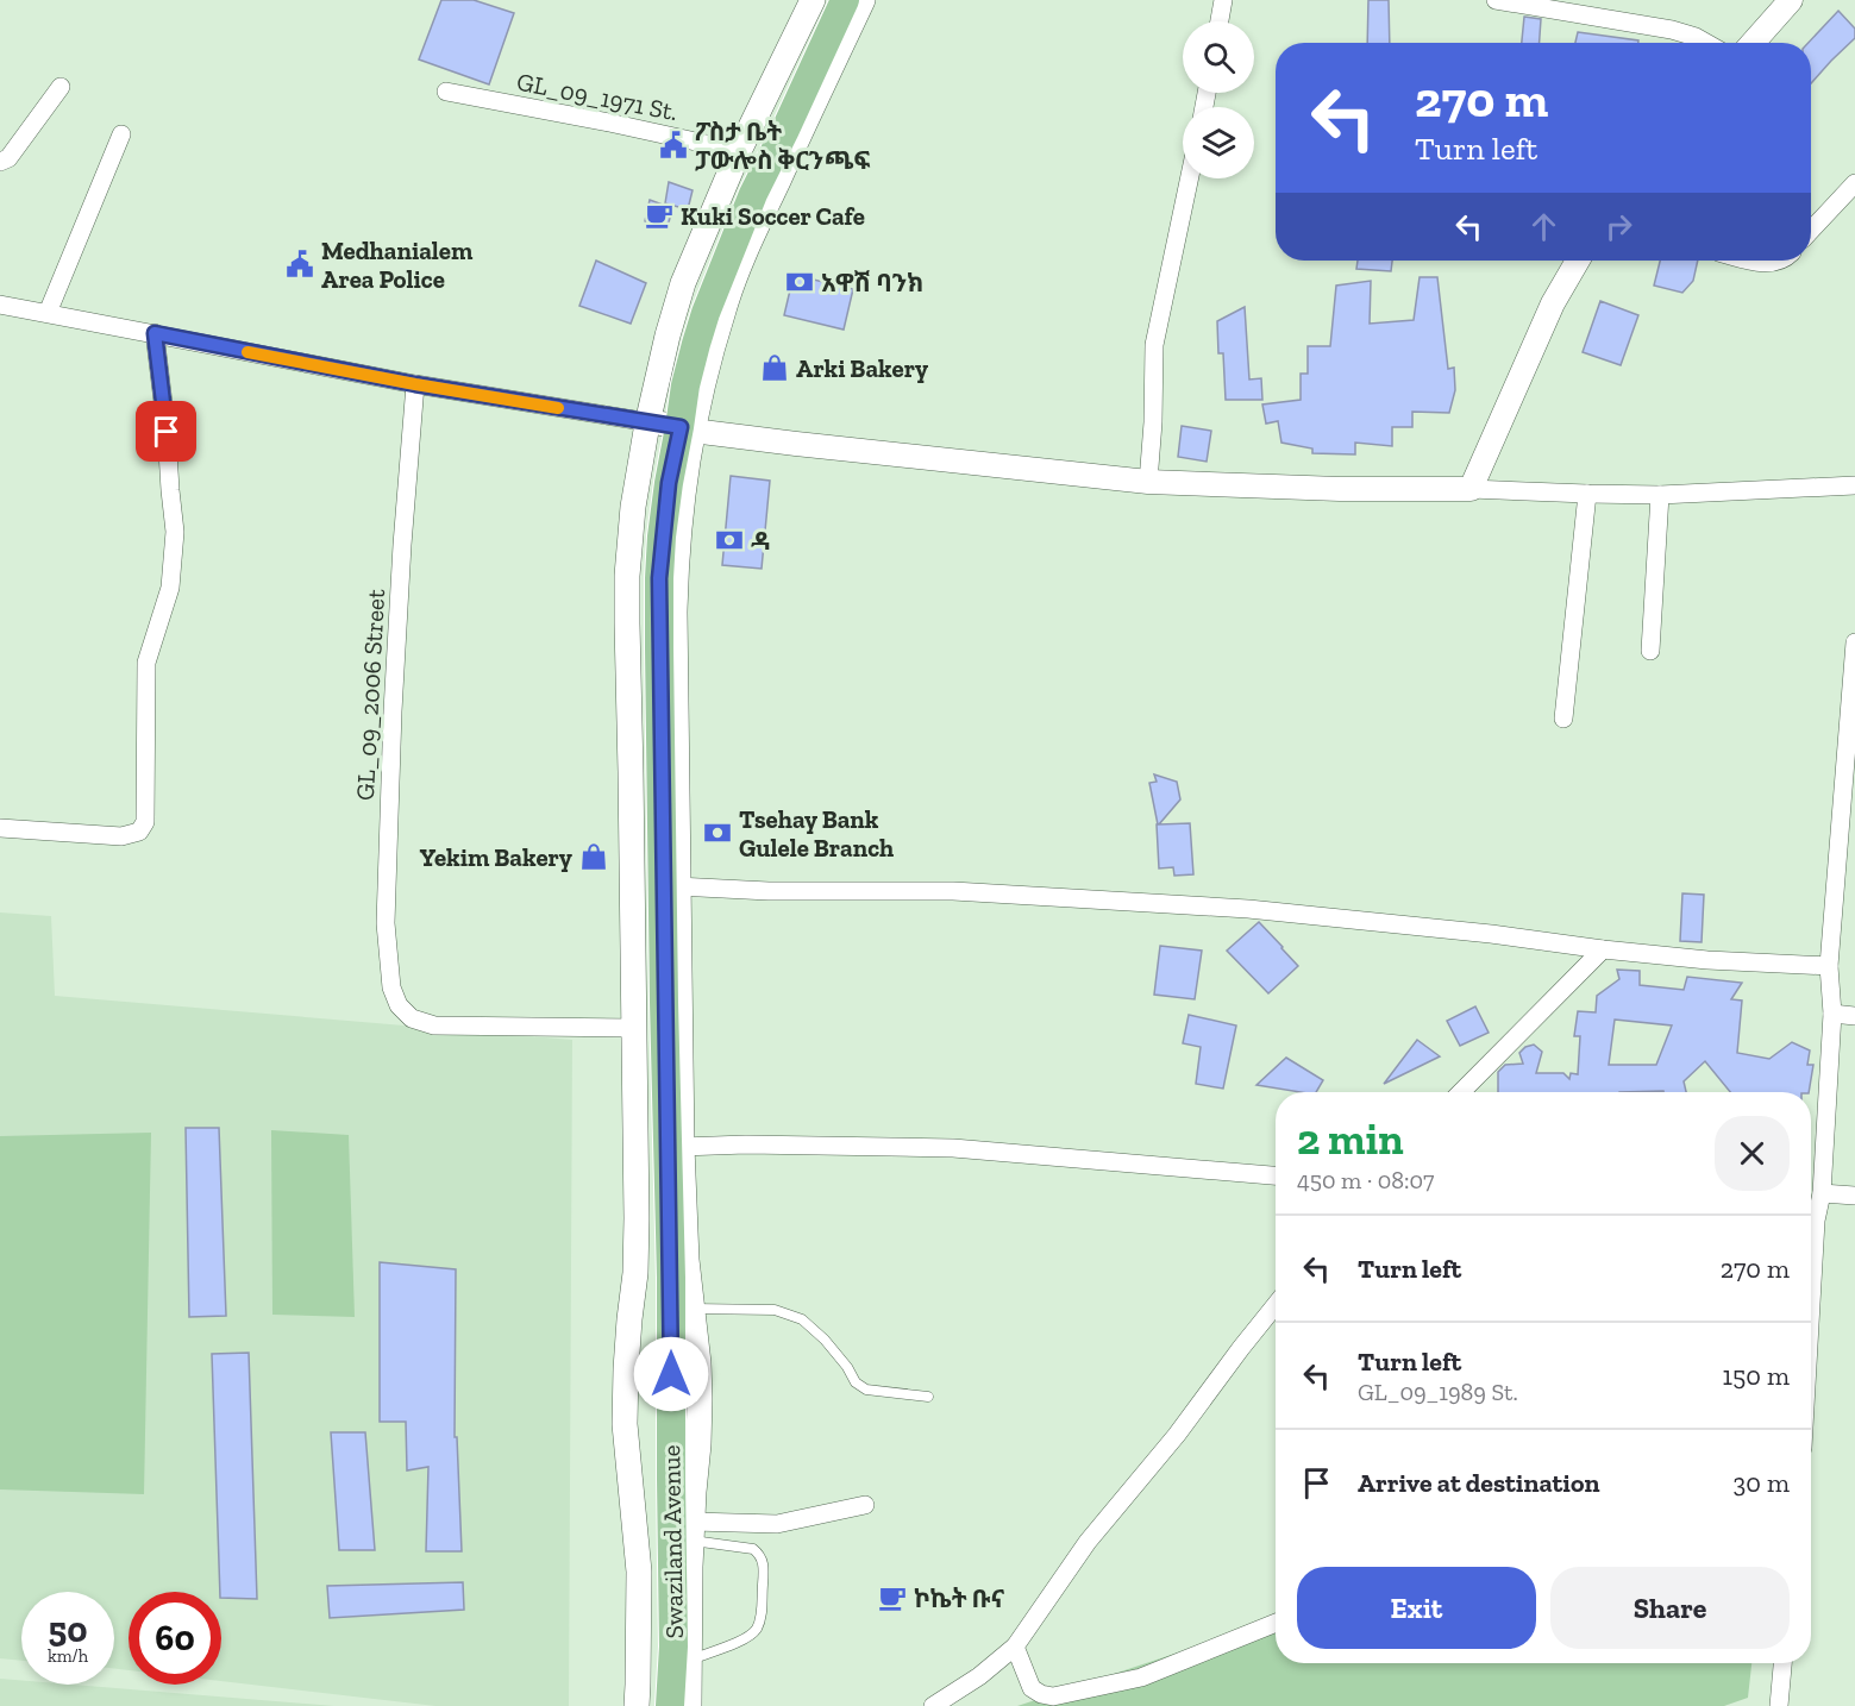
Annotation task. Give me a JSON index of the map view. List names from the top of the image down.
{
  "streets": {
    "main road": ["Swaziland Avenue"],
    "street": ["GL_09_1971 St.", "GL_09_2006 Street"]
  },
  "places": {
    "public building": ["ፖስታ ቤት ፓውሎስ ቅርንጫፍ", "Medhanialem Area Police"],
    "cafe": ["Kuki Soccer Cafe", "ኮኬት ቡና"],
    "bank": ["አዋሽ ባንክ", "ዳ", "Tsehay Bank Gulele Branch"],
    "shop": ["Arki Bakery", "Yekim Bakery"]
  },
  "page": {
    "turn": ["270 m", "Turn left"],
    "heading": ["2 min", "450 m · 08:07"],
    "list": [
      {
        "name": "Turn left",
        "value": "270 m"
      },
      {
        "name": "Turn left",
        "note": "GL_09_1989 St.",
        "value": "150 m"
      },
      {
        "name": "Arrive at destination",
        "value": "30 m"
      }
    ],
    "buttons": ["Exit", "Share"],
    "speed": "50 km/h",
    "limit": "60"
  }
}
